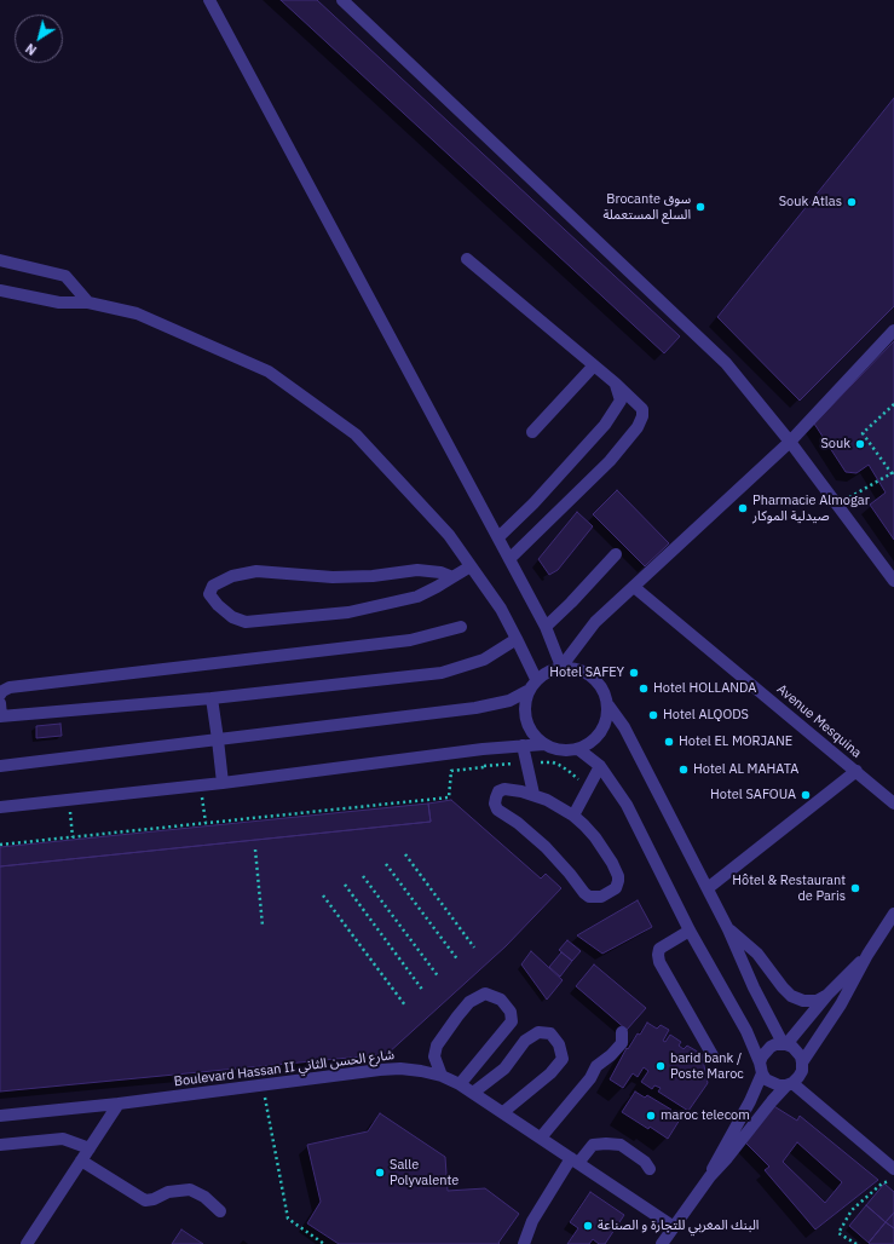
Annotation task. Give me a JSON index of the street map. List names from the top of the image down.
{
  "streets": {
    "street": ["Avenue Mesquina", "Boulevard Hassan II شارع الحسن الثاني"]
  },
  "places": [
    "Souk Atlas",
    "Brocante سوق السلع المستعملة",
    "Souk",
    "Pharmacie Almogar صيدلية الموكار",
    "Hotel SAFEY",
    "Hotel HOLLANDA",
    "Hotel ALQODS",
    "Hotel EL MORJANE",
    "Hotel AL MAHATA",
    "Hotel SAFOUA",
    "Hôtel & Restaurant de Paris",
    "barid bank / Poste Maroc",
    "maroc telecom",
    "Salle Polyvalente",
    "البنك المغربي للتجارة و الصناعة"
  ],
  "north": "bottom left"
}
